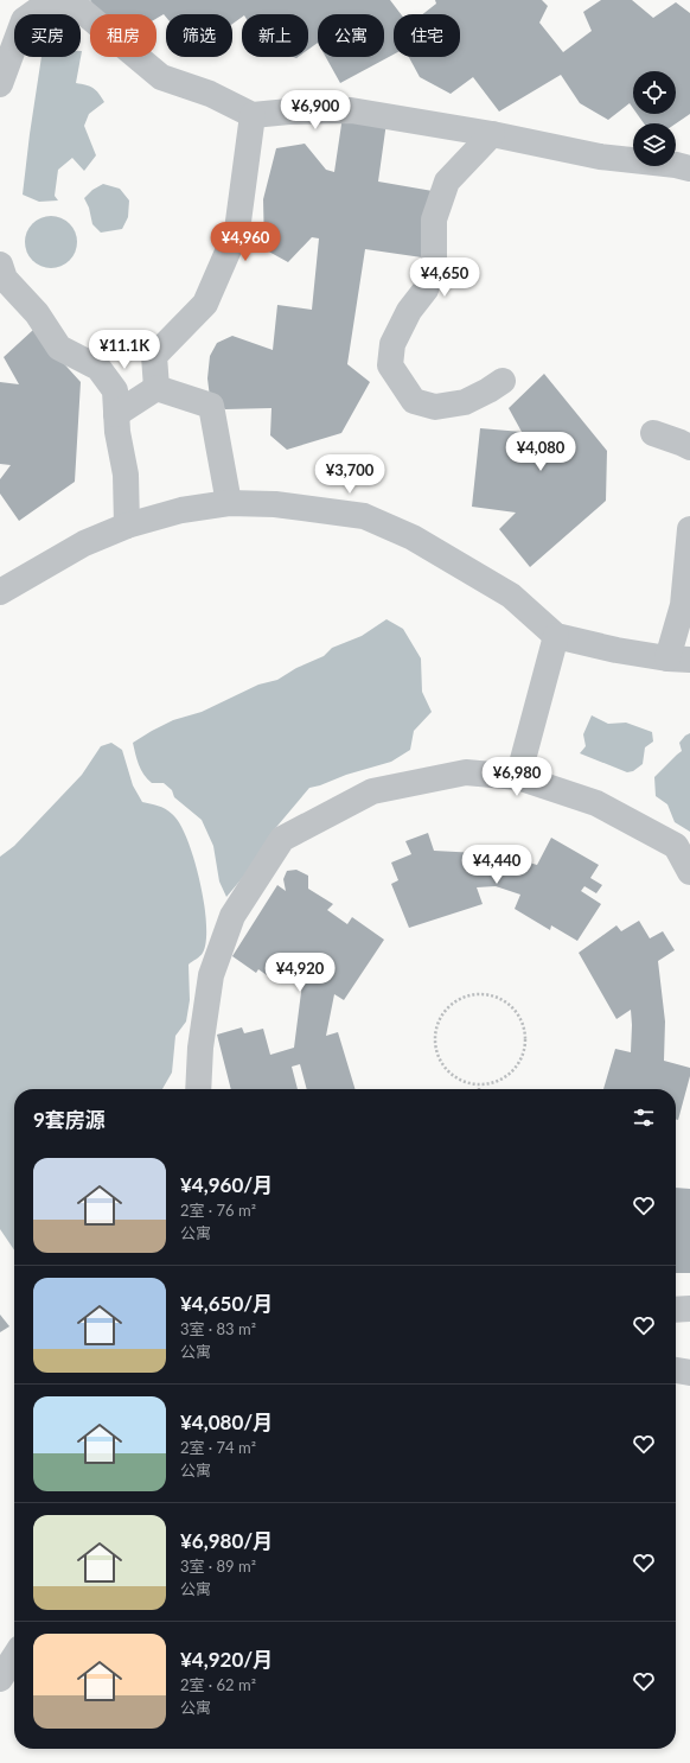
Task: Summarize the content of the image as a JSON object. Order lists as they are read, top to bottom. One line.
{"page":{"chip":["买房","租房","筛选","新上","公寓","住宅"],"price":["¥6,900","¥4,960","¥4,650","¥11.1K","¥4,080","¥3,700","¥6,980","¥4,440","¥4,920"],"heading":"9套房源","list":[{"name":"¥4,960/月","note":"2室 · 76 m² · 公寓"},{"name":"¥4,650/月","note":"3室 · 83 m² · 公寓"},{"name":"¥4,080/月","note":"2室 · 74 m² · 公寓"},{"name":"¥6,980/月","note":"3室 · 89 m² · 公寓"},{"name":"¥4,920/月","note":"2室 · 62 m² · 公寓"}]}}
